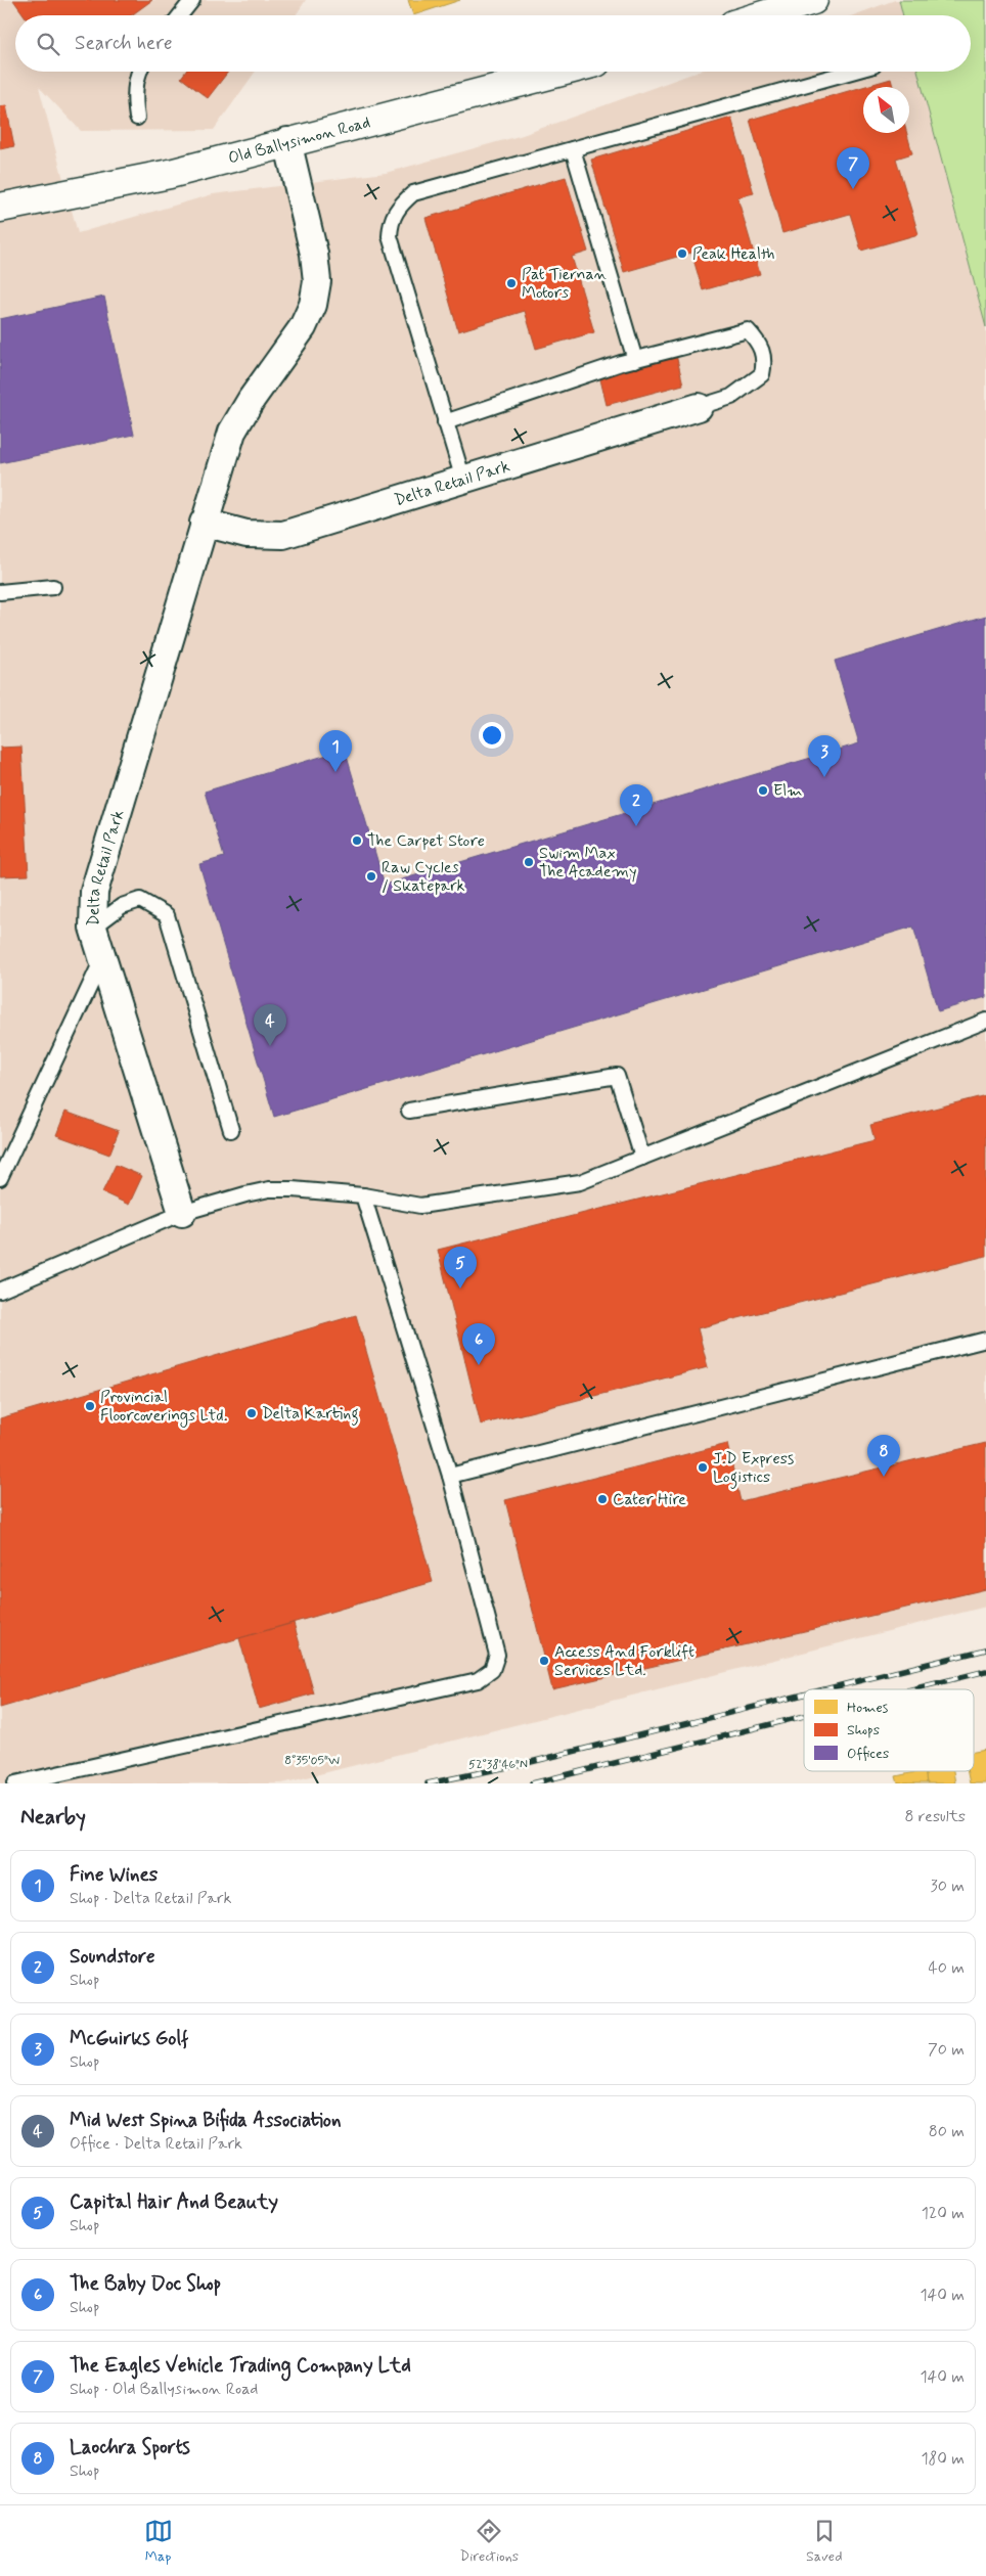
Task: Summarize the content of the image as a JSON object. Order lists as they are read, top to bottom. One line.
{"streets":{"street":["Old Ballysimon Road","Delta Retail Park"]},"crossings":[["Old Ballysimon Road","Delta Retail Park"]],"places":["Peak Health","Pat Tiernan Motors","Elm","The Carpet Store","Swim Max The Academy","Raw Cycles / Skatepark","Provincial Floorcoverings Ltd.","Delta Karting","J.D Express Logistics","Cater Hire","Access And Forklift Services Ltd."],"legend":["Homes","Shops","Offices"],"north":"top left","page":{"search":"Search here","pins":["7","1","3","2","4","5","6","8"],"heading":["Nearby","8 results"],"list":[{"mark":"1","name":"Fine Wines","note":"Shop · Delta Retail Park","value":"30 m"},{"mark":"2","name":"Soundstore","note":"Shop","value":"40 m"},{"mark":"3","name":"McGuirks Golf","note":"Shop","value":"70 m"},{"mark":"4","name":"Mid West Spina Bifida Association","note":"Office · Delta Retail Park","value":"80 m"},{"mark":"5","name":"Capital Hair And Beauty","note":"Shop","value":"120 m"},{"mark":"6","name":"The Baby Doc Shop","note":"Shop","value":"140 m"},{"mark":"7","name":"The Eagles Vehicle Trading Company Ltd","note":"Shop · Old Ballysimon Road","value":"140 m"},{"mark":"8","name":"Laochra Sports","note":"Shop","value":"180 m"}],"nav":["Map","Directions","Saved"]},"coordinates":["8°35'05\"W","52°38'46\"N"]}
